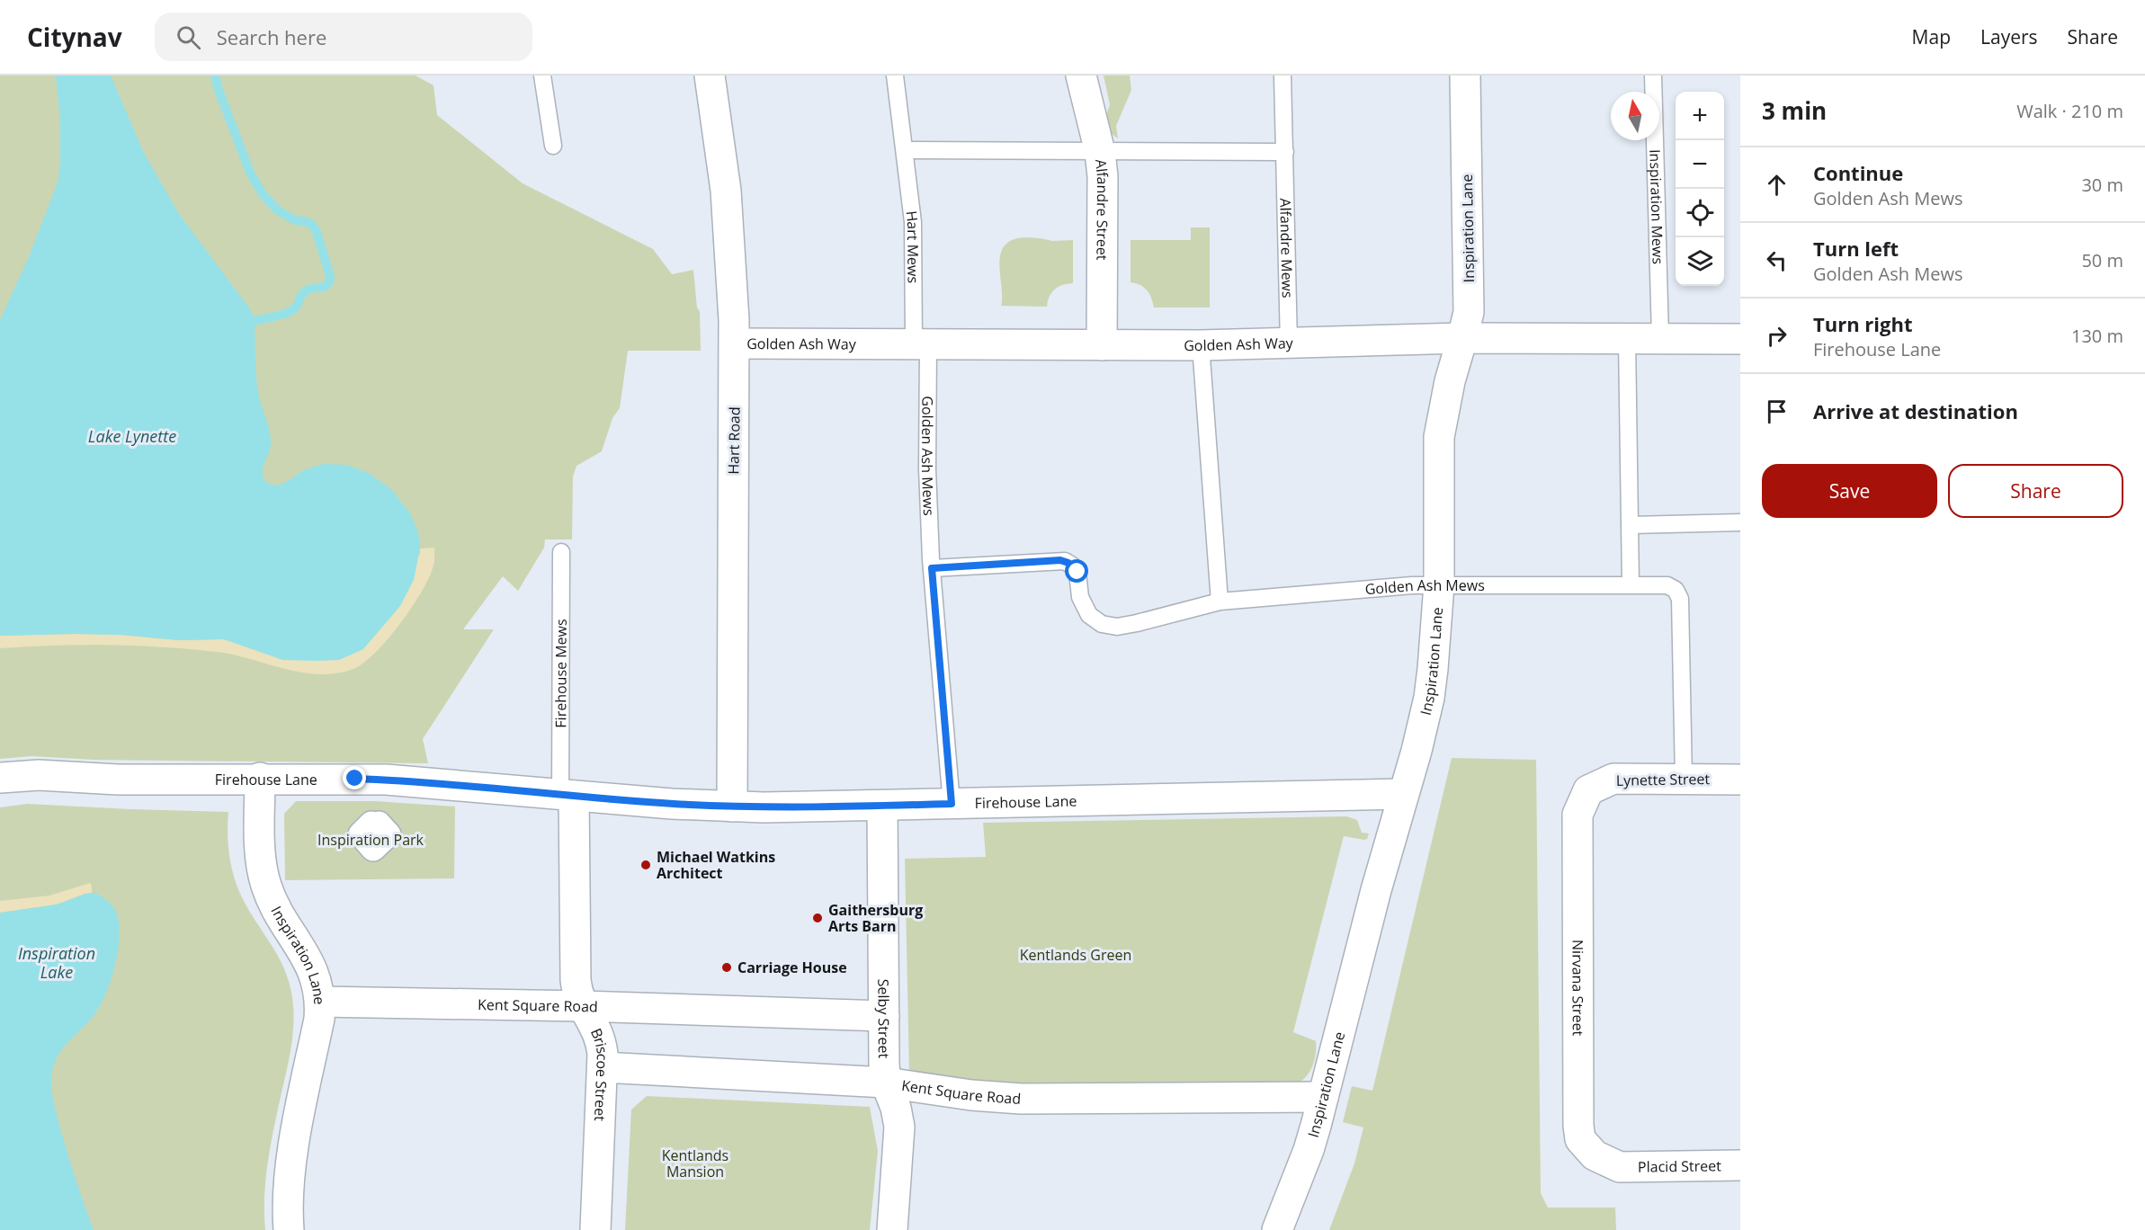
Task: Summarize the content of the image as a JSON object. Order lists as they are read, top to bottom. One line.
{"streets":{"street":["Alfandre Street","Inspiration Lane","Golden Ash Way","Hart Road","Firehouse Lane","Lynette Street","Nirvana Street","Kent Square Road","Selby Street","Briscoe Street","Placid Street"],"lane":["Inspiration Mews","Hart Mews","Alfandre Mews","Golden Ash Mews","Firehouse Mews"]},"crossings":[["Inspiration Mews","Golden Ash Way"],["Alfandre Street","Golden Ash Way"],["Inspiration Lane","Golden Ash Way"],["Inspiration Lane","Golden Ash Mews"],["Inspiration Lane","Firehouse Lane"],["Inspiration Lane","Kent Square Road"],["Hart Mews","Golden Ash Way"],["Hart Mews","Golden Ash Mews"],["Alfandre Mews","Golden Ash Way"],["Golden Ash Way","Hart Road"],["Golden Ash Way","Golden Ash Mews"],["Hart Road","Firehouse Lane"],["Golden Ash Mews","Firehouse Lane"],["Golden Ash Mews","Lynette Street"],["Firehouse Mews","Firehouse Lane"],["Firehouse Mews","Briscoe Street"],["Firehouse Lane","Selby Street"],["Firehouse Lane","Briscoe Street"],["Lynette Street","Nirvana Street"],["Nirvana Street","Placid Street"],["Kent Square Road","Selby Street"],["Kent Square Road","Briscoe Street"]],"water":["Lake Lynette","Inspiration Lake"],"parks":["Inspiration Park","Kentlands Green","Kentlands Mansion"],"places":["Michael Watkins Architect","Gaithersburg Arts Barn","Carriage House"],"north":"top","page":{"header":"Citynav","search":"Search here","nav":["Map","Layers","Share"],"heading":["3 min","Walk · 210 m"],"map_buttons":["+","−"],"list":[["Continue","Golden Ash Mews","30 m"],["Turn left","Golden Ash Mews","50 m"],["Turn right","Firehouse Lane","130 m"],"Arrive at destination"],"buttons":["Save","Share"]}}
